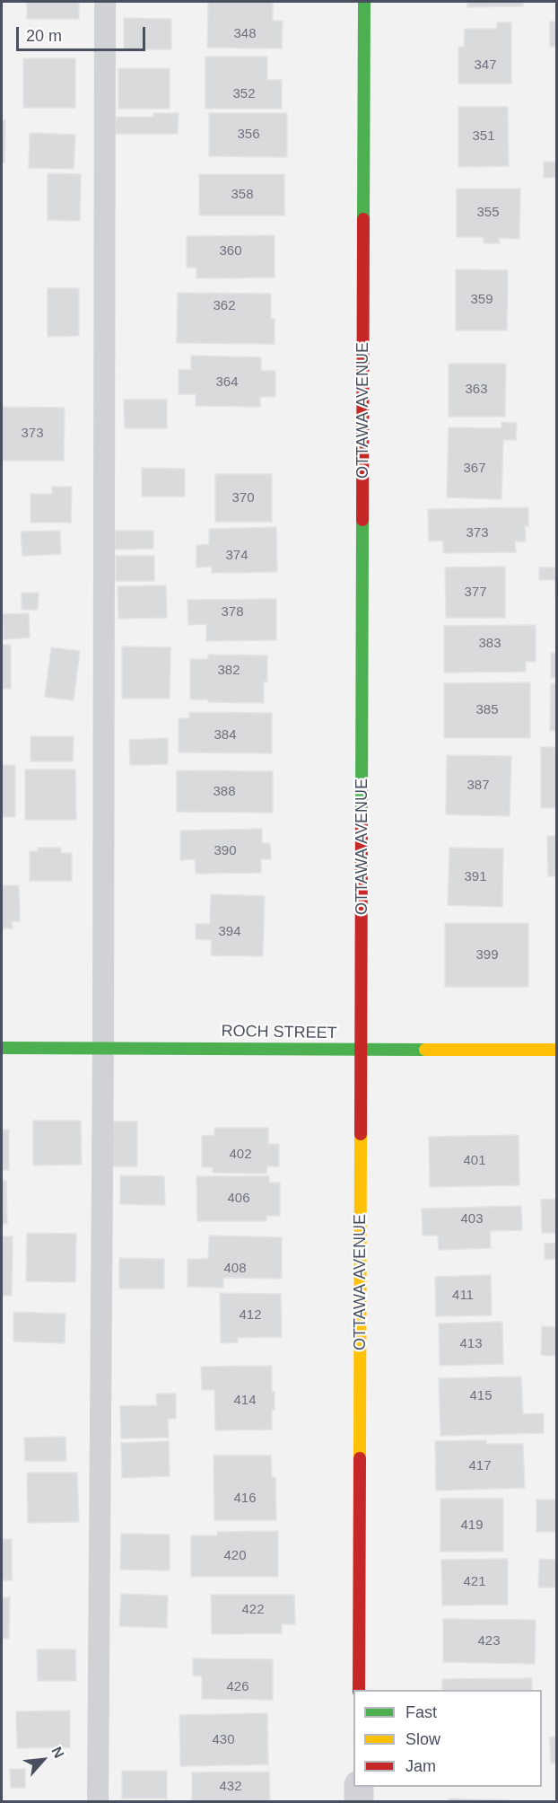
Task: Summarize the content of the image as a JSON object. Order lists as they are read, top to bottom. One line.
{"streets":{"street":["OTTAWA AVENUE","ROCH STREET"]},"crossings":[["OTTAWA AVENUE","ROCH STREET"]],"house_numbers":["348","347","352","356","351","358","355","360","359","362","364","363","373","367","370","373","374","377","378","383","382","385","384","387","388","390","391","394","399","402","401","406","403","408","411","412","413","415","414","417","416","419","420","421","422","423","426","430","432"],"legend":["Fast","Slow","Jam"],"scale_bar":"20 m","north":"top right"}
